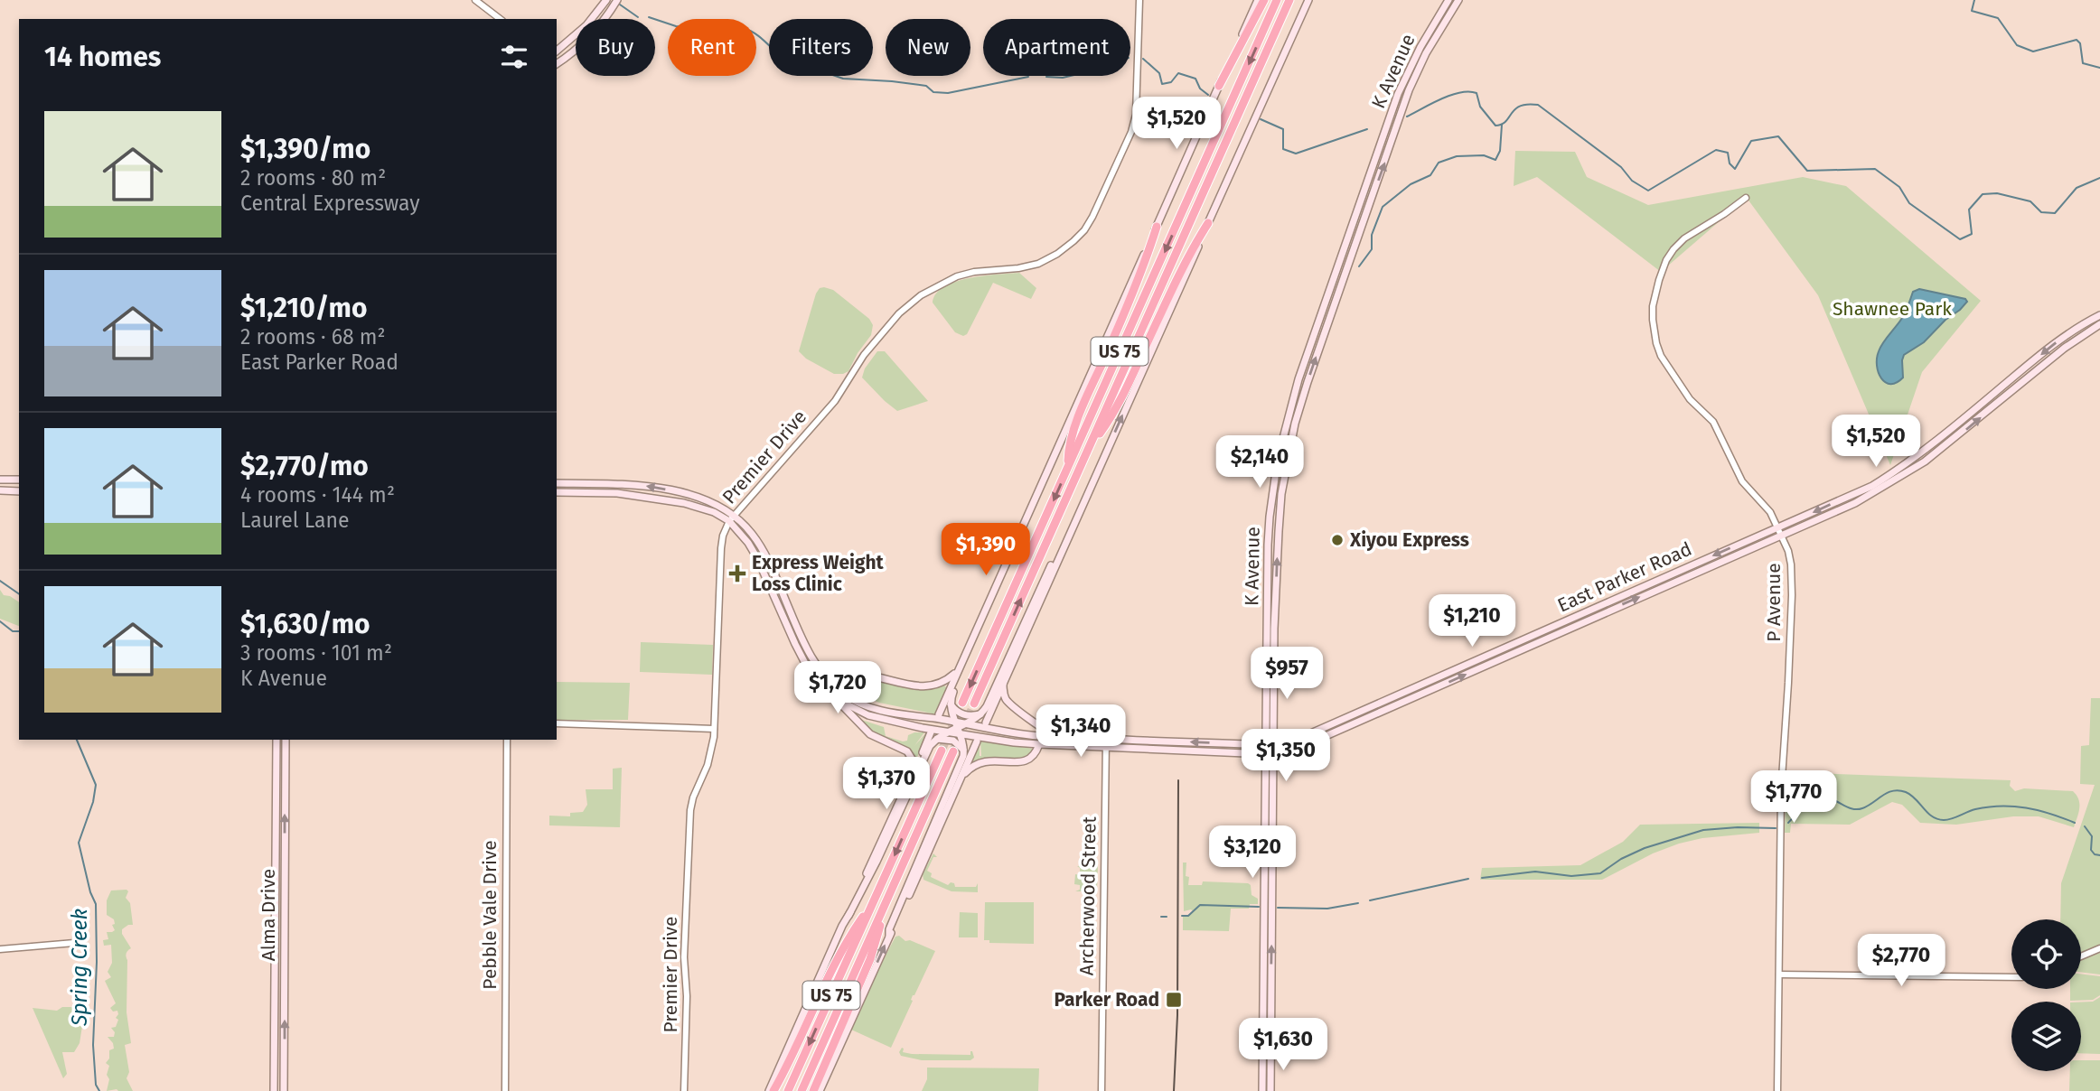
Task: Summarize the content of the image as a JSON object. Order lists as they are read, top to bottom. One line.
{"streets":{"highway":["US 75"],"main road":["K Avenue","East Parker Road","Alma Drive"],"street":["Premier Drive","P Avenue","Archerwood Street","Pebble Vale Drive"]},"crossings":[["K Avenue","East Parker Road"],["East Parker Road","P Avenue"],["East Parker Road","Archerwood Street"]],"water":["Spring Creek"],"parks":["Shawnee Park"],"places":{"other":["Xiyou Express"],"health":["Express Weight Loss Clinic"],"transit":["Parker Road"]},"page":{"chip":["Buy","Rent","Filters","New","Apartment"],"heading":"14 homes","list":[{"name":"$1,390/mo","note":"2 rooms · 80 m² · Central Expressway"},{"name":"$1,210/mo","note":"2 rooms · 68 m² · East Parker Road"},{"name":"$2,770/mo","note":"4 rooms · 144 m² · Laurel Lane"},{"name":"$1,630/mo","note":"3 rooms · 101 m² · K Avenue"}],"price":["$1,520","$1,520","$2,140","$1,390","$1,210","$957","$1,720","$1,340","$1,350","$1,370","$1,770","$3,120","$2,770","$1,630"]}}
